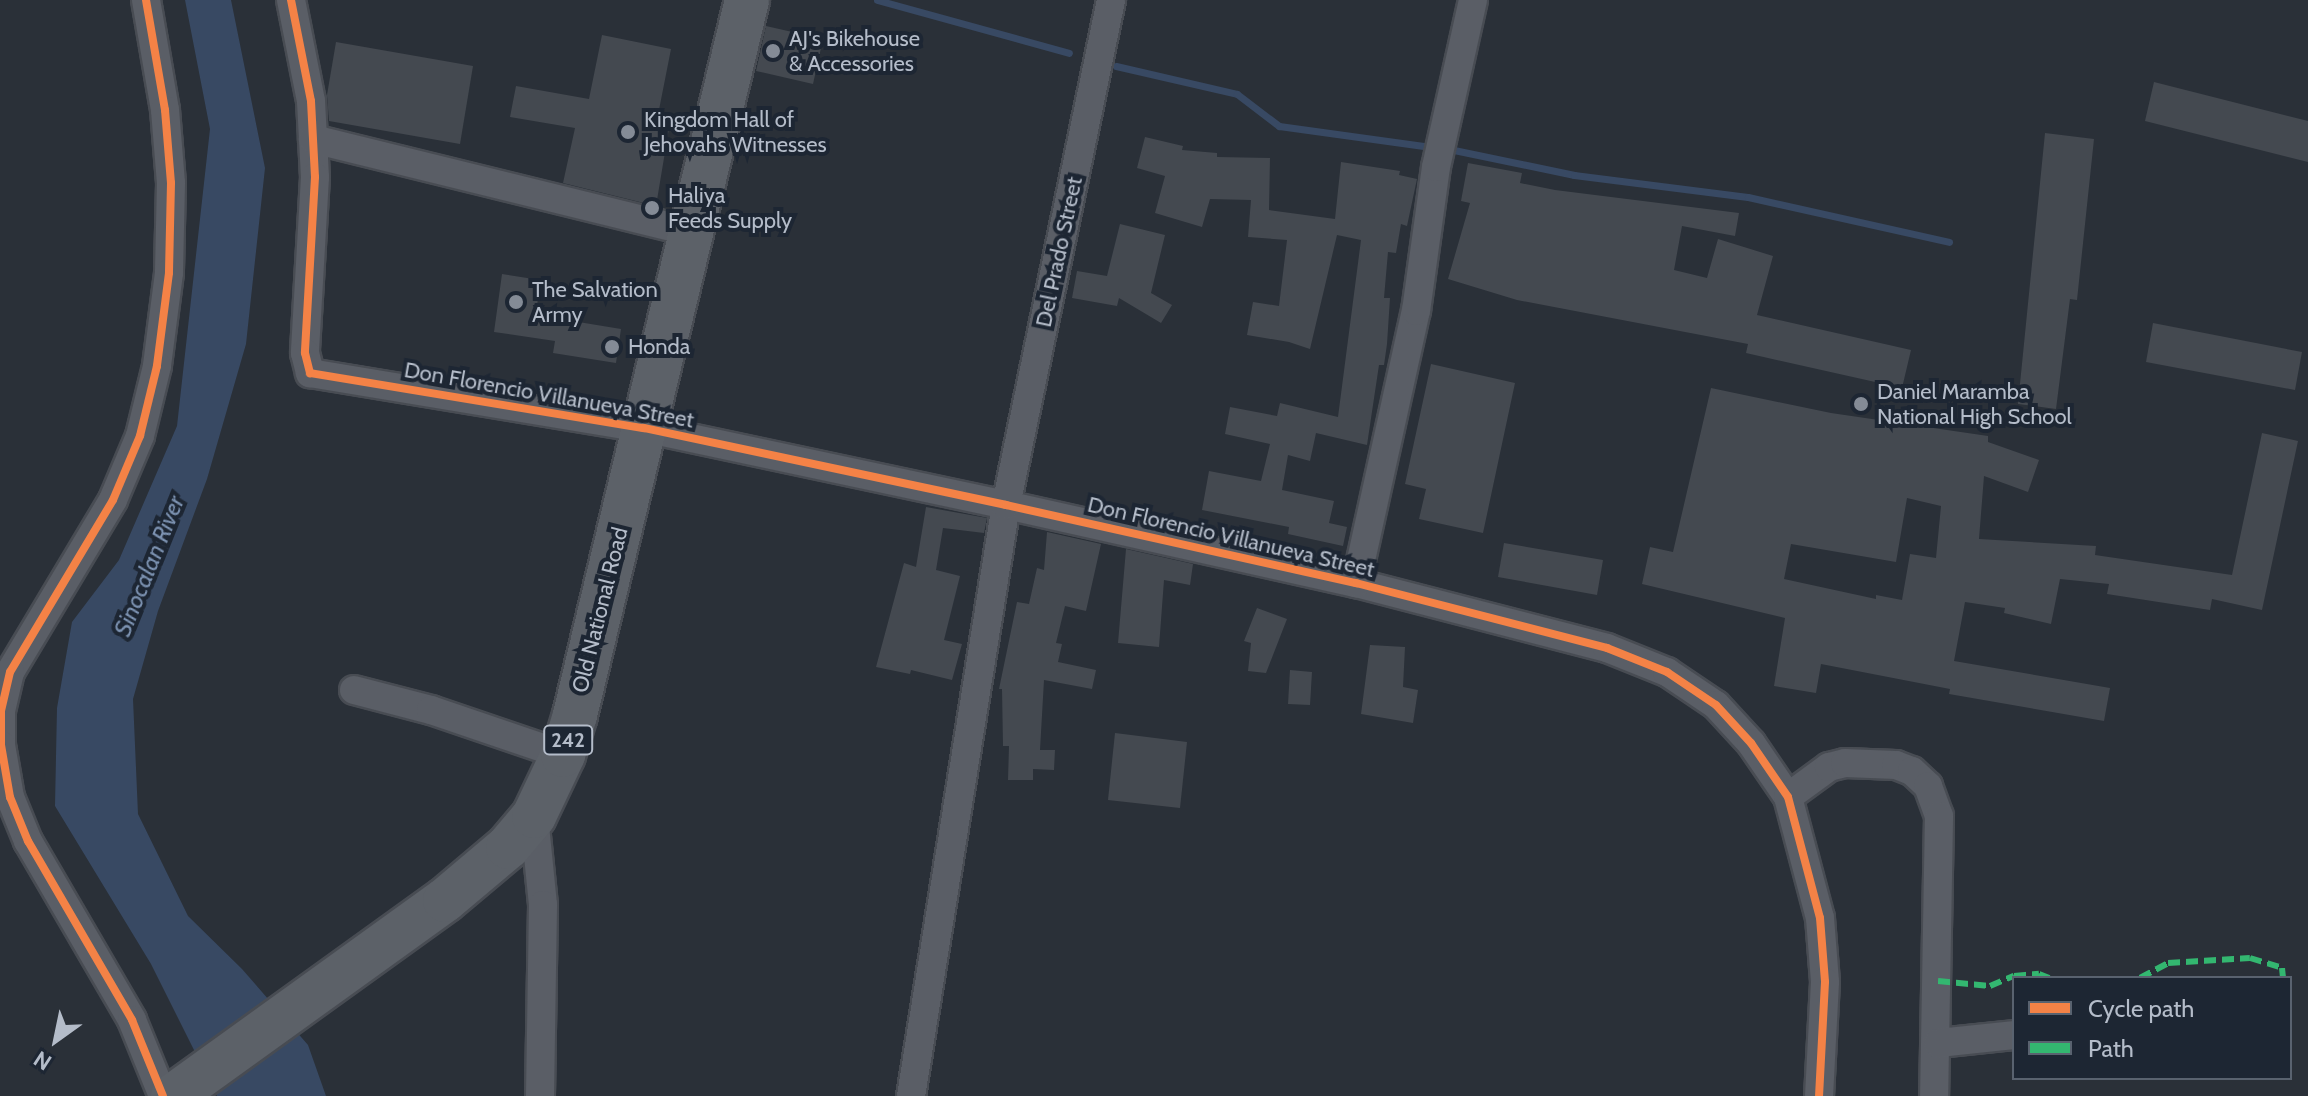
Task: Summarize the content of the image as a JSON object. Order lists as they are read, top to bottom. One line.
{"streets":{"main road":["Old National Road","242"],"street":["Del Prado Street","Don Florencio Villanueva Street"]},"crossings":[["Del Prado Street","Don Florencio Villanueva Street"],["Don Florencio Villanueva Street","Old National Road"]],"water":["Sinocalan River"],"places":["AJ's Bikehouse & Accessories","Kingdom Hall of Jehovahs Witnesses","Haliya Feeds Supply","The Salvation Army","Honda","Daniel Maramba National High School"],"legend":["Cycle path","Path"],"north":"bottom left"}
